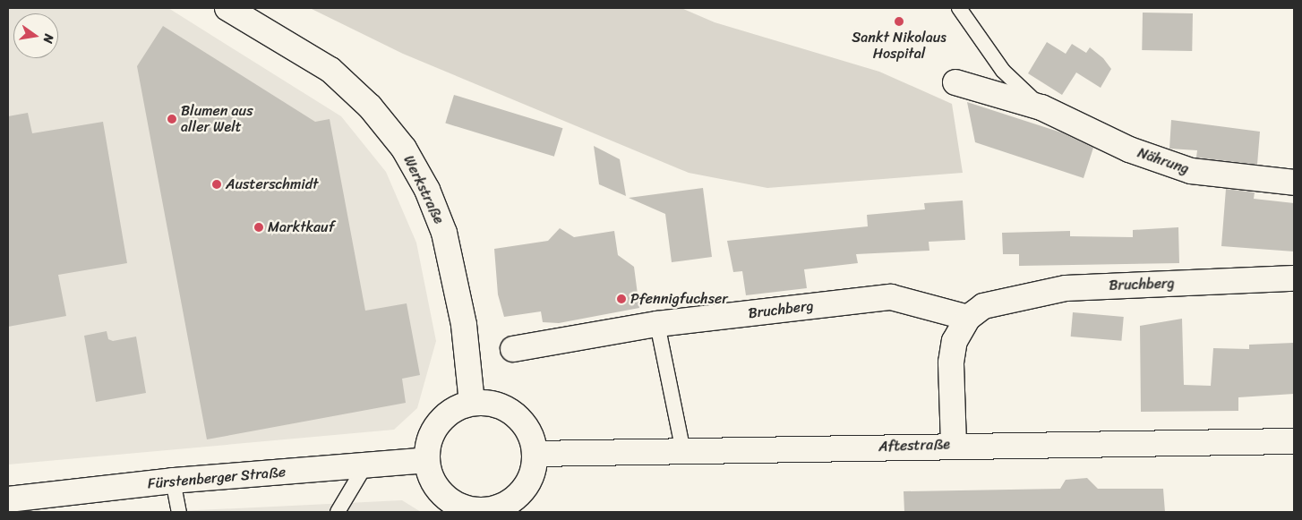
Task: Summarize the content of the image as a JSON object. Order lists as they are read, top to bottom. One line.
{"streets":{"street":["Nährung","Werkstraße","Bruchberg","Aftestraße","Fürstenberger Straße"]},"crossings":[["Werkstraße","Aftestraße"],["Werkstraße","Fürstenberger Straße"],["Bruchberg","Aftestraße"],["Aftestraße","Fürstenberger Straße"]],"places":["Sankt Nikolaus Hospital","Blumen aus aller Welt","Austerschmidt","Marktkauf","Pfennigfuchser"],"north":"right"}
